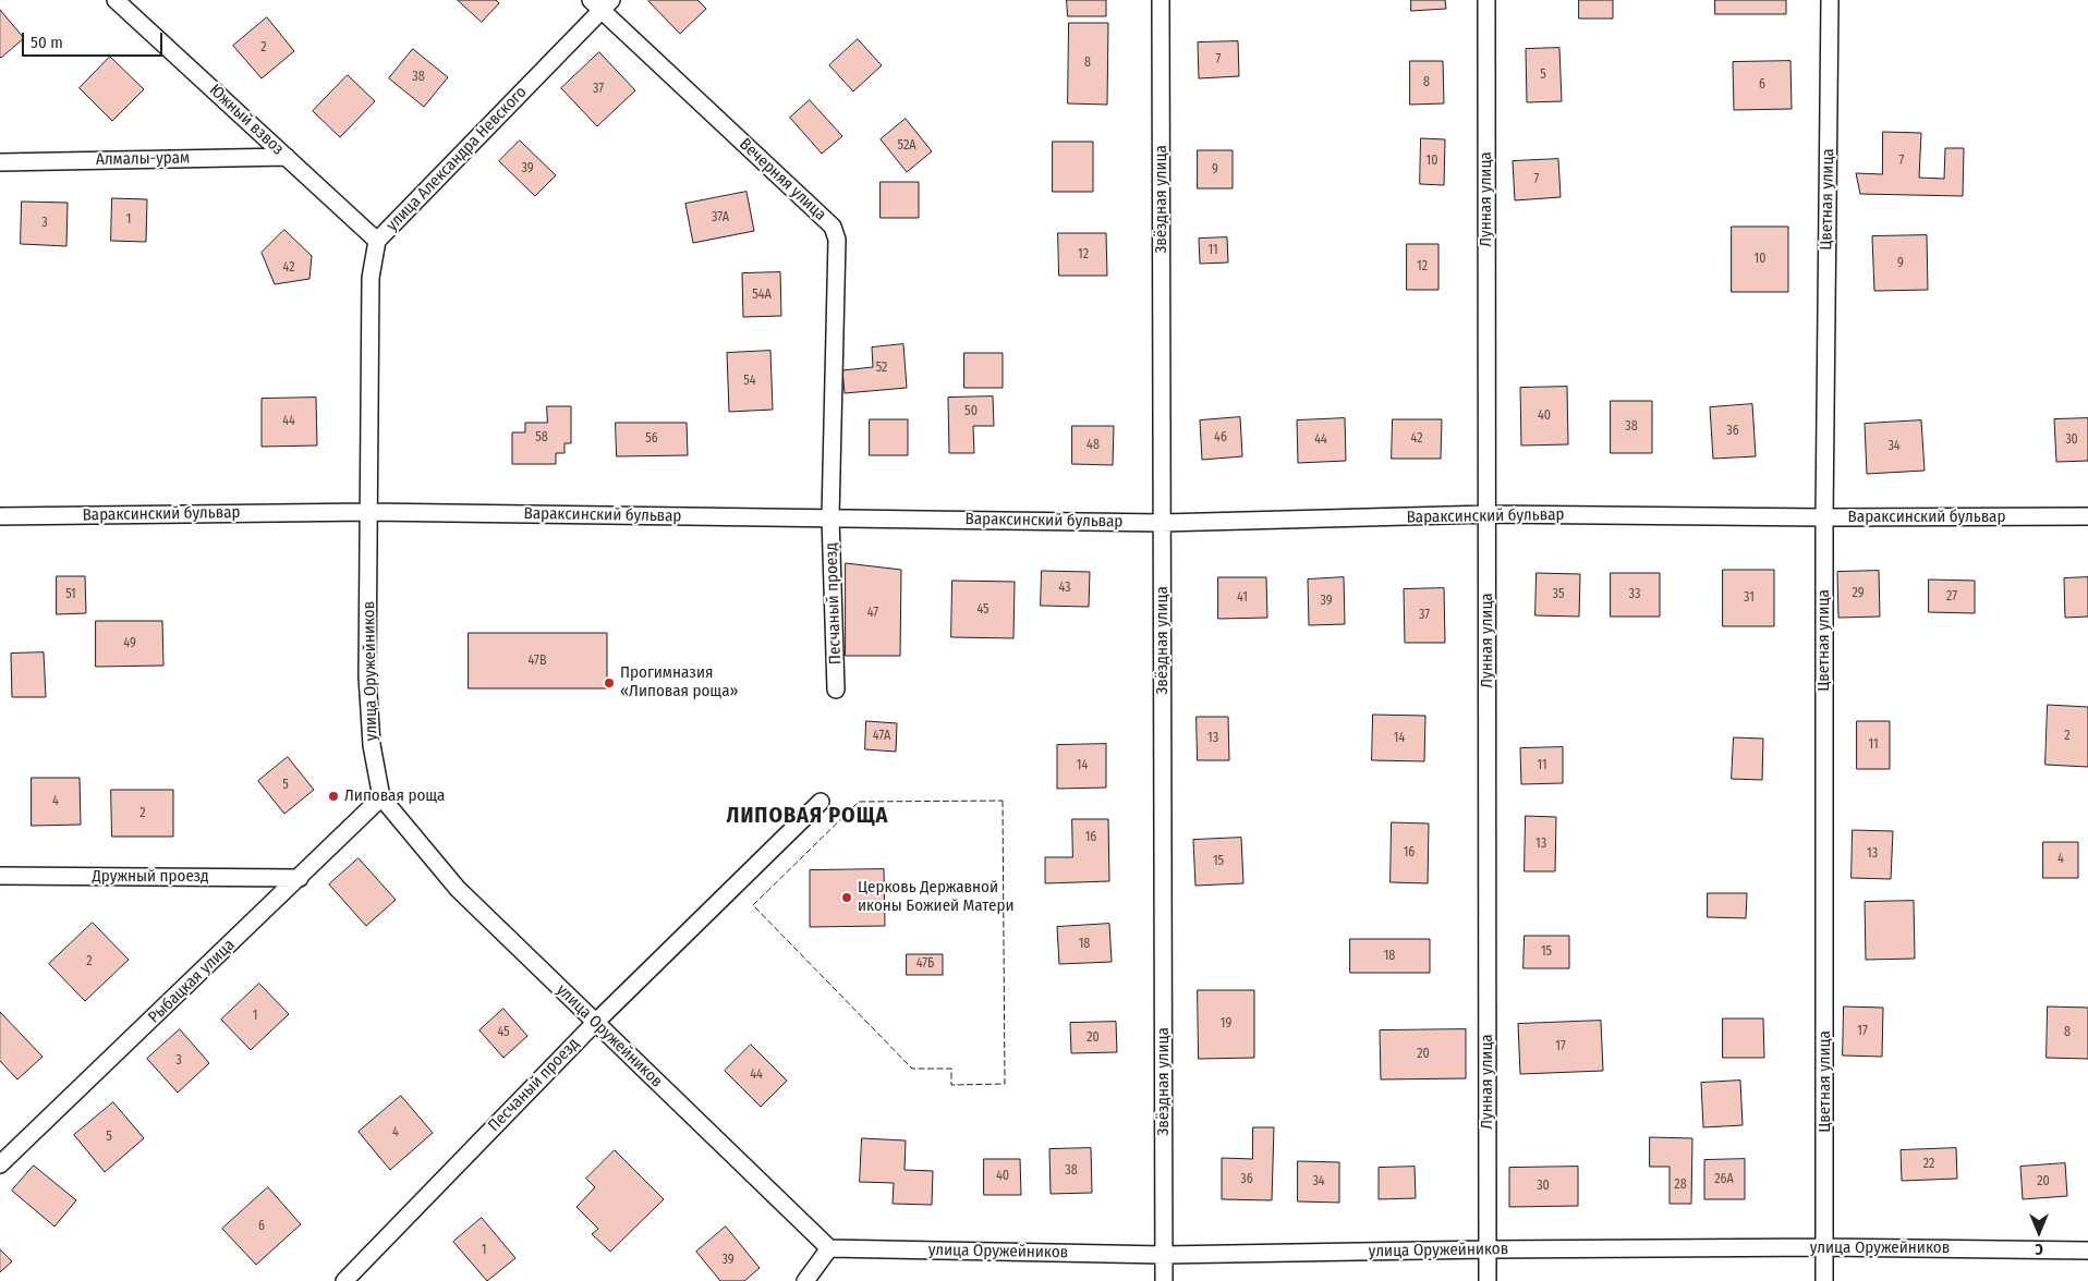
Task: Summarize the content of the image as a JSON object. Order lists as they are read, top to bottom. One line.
{"streets":{"street":["Южный взвоз","Алмалы-урам","улица Александра Невского","Вечерняя улица","Звёздная улица","Лунная улица","Цветная улица","Вараксинский бульвар","Песчаный проезд","улица Оружейников","Дружный проезд","Рыбацкая улица"]},"crossings":[["Южный взвоз","Алмалы-урам"],["Южный взвоз","улица Александра Невского"],["улица Александра Невского","Вечерняя улица"],["улица Александра Невского","Вараксинский бульвар"],["улица Александра Невского","улица Оружейников"],["Вечерняя улица","Вараксинский бульвар"],["Вечерняя улица","Песчаный проезд"],["Звёздная улица","Вараксинский бульвар"],["Звёздная улица","улица Оружейников"],["Лунная улица","Вараксинский бульвар"],["Лунная улица","улица Оружейников"],["Цветная улица","Вараксинский бульвар"],["Цветная улица","улица Оружейников"],["Вараксинский бульвар","Песчаный проезд"],["Вараксинский бульвар","улица Оружейников"],["Песчаный проезд","улица Оружейников"],["улица Оружейников","Рыбацкая улица"],["Дружный проезд","Рыбацкая улица"]],"districts":["ЛИПОВАЯ РОЩА"],"places":["Прогимназия «Липовая роща»","Липовая роща","Церковь Державной иконы Божией Матери"],"house_numbers":["2","7","8","5","38","8","6","37","52А","10","7","39","9","7","37А","1","3","11","12","10","9","12","42","54А","52","54","50","40","44","38","36","58","46","56","42","44","30","48","34","43","29","51","35","33","27","41","31","39","45","47","37","49","47В","47А","2","13","14","11","14","11","5","4","2","16","13","16","13","4","15","18","15","18","2","47Б","1","19","17","45","8","20","17","20","3","44","4","5","22","38","40","36","26А","34","20","28","30","6","1","39"],"scale_bar":"50 m","north":"bottom"}
